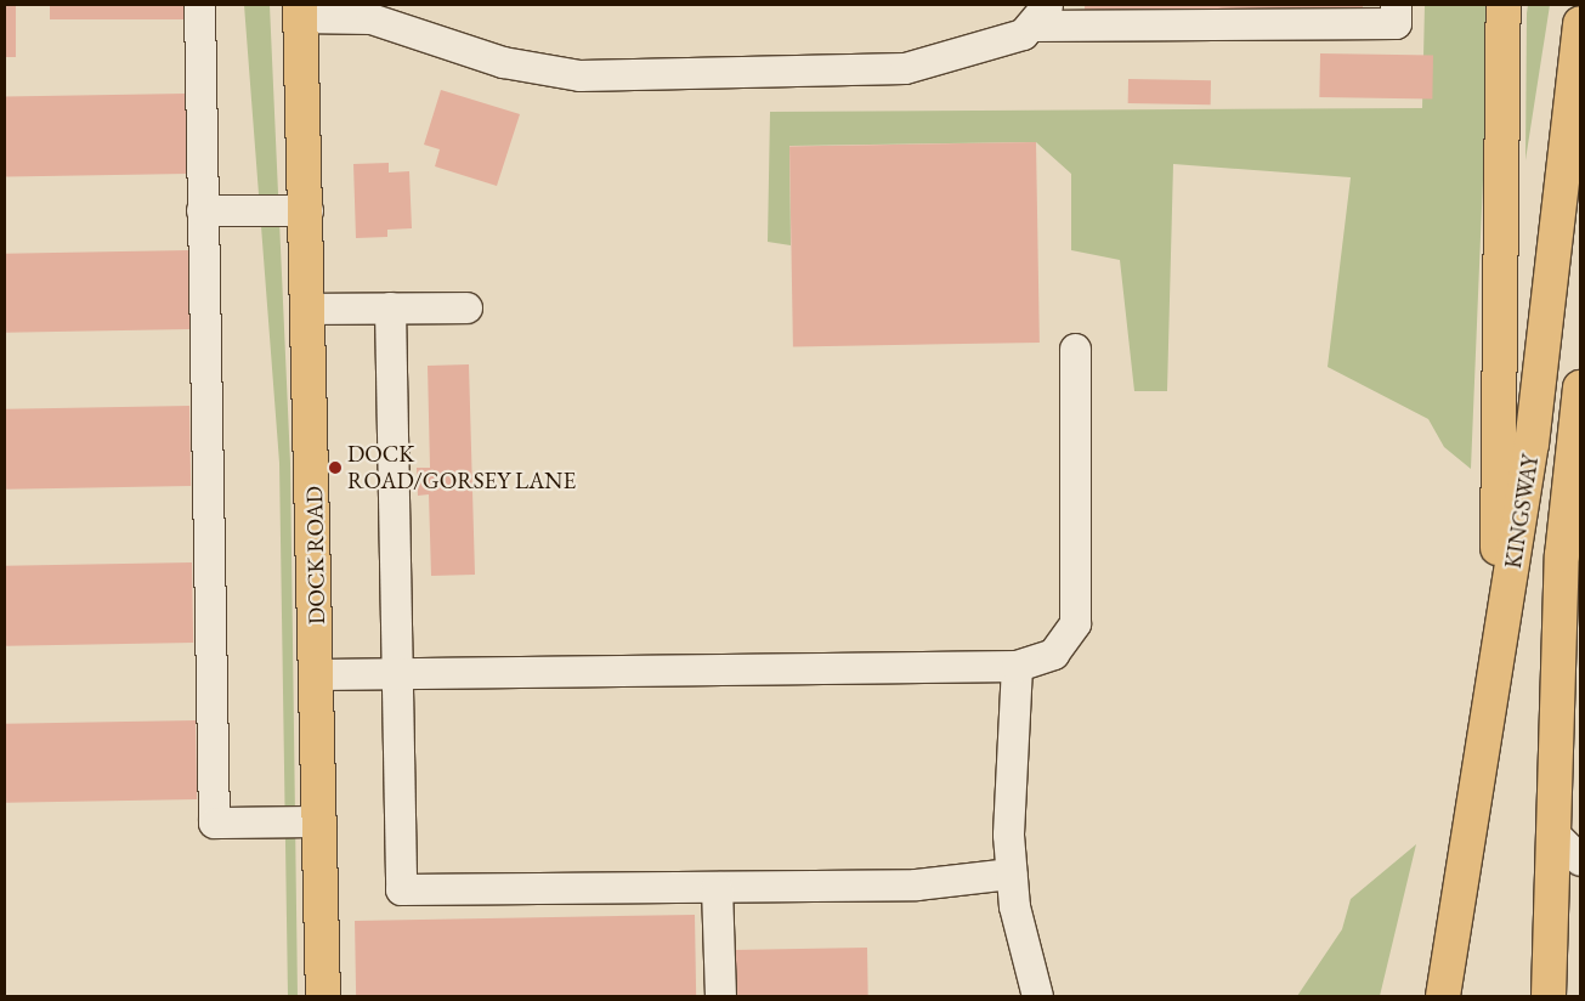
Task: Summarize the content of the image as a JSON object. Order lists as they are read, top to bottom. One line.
{"streets":{"highway":["KINGSWAY","DOCK ROAD"]},"places":["DOCK ROAD/GORSEY LANE"]}
